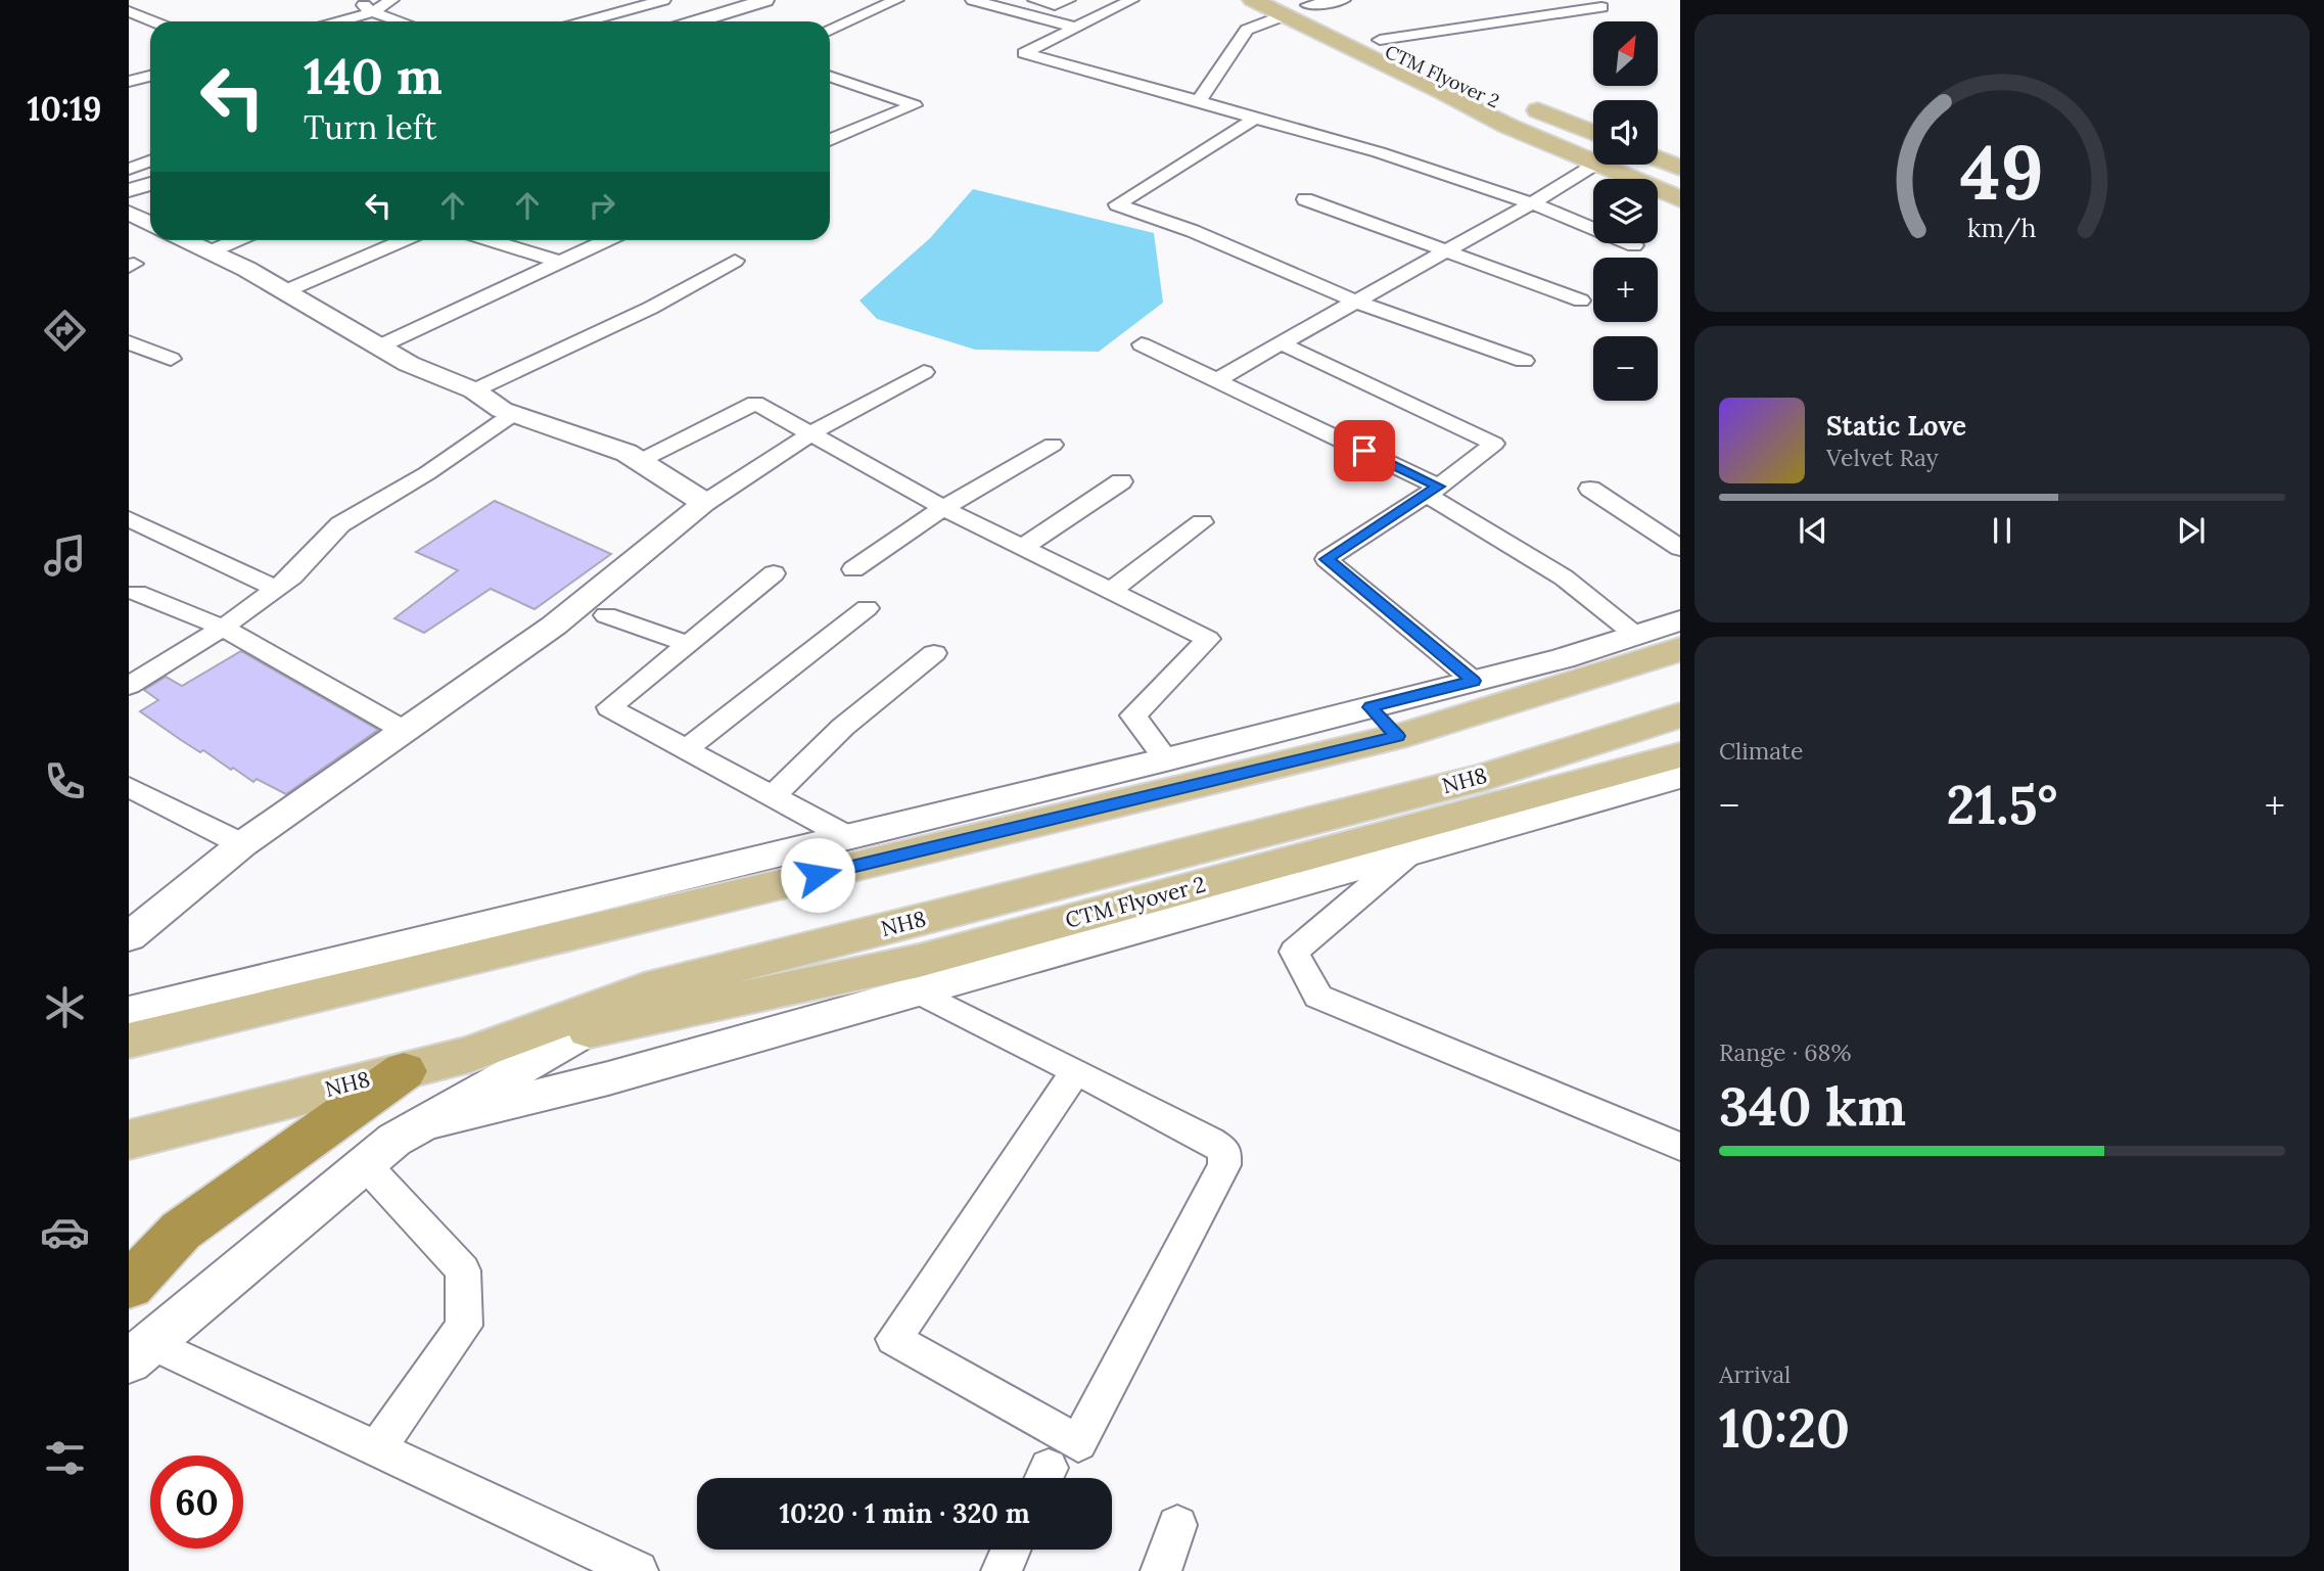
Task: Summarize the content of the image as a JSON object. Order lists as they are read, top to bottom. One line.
{"streets":{"main road":["CTM Flyover 2","NH8"]},"crossings":[["CTM Flyover 2","NH8"]],"north":"top right","page":{"tabs":"10:19","map_buttons":["+","−"],"turn":["140 m","Turn left"],"song":["Static Love","Velvet Ray"],"tile":["Climate",["Range · 68%","340 km"],["Arrival","10:20"]],"heat":["−","21.5°","+"],"limit":"60","trip":"10:20 · 1 min · 320 m","gauge":["49","km/h"]}}
